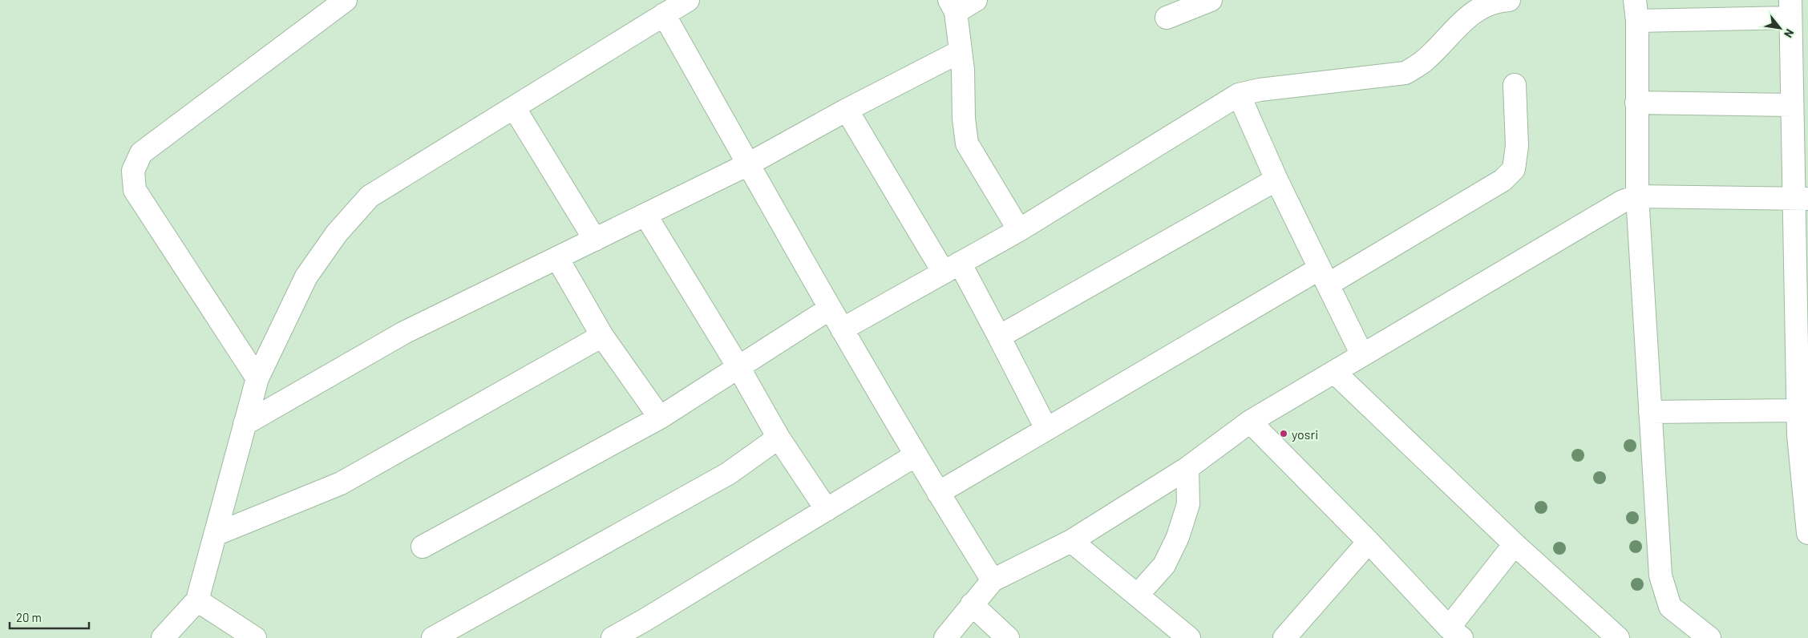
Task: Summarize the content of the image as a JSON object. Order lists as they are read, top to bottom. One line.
{"places":["yosri"],"scale_bar":"20 m","north":"bottom right"}
